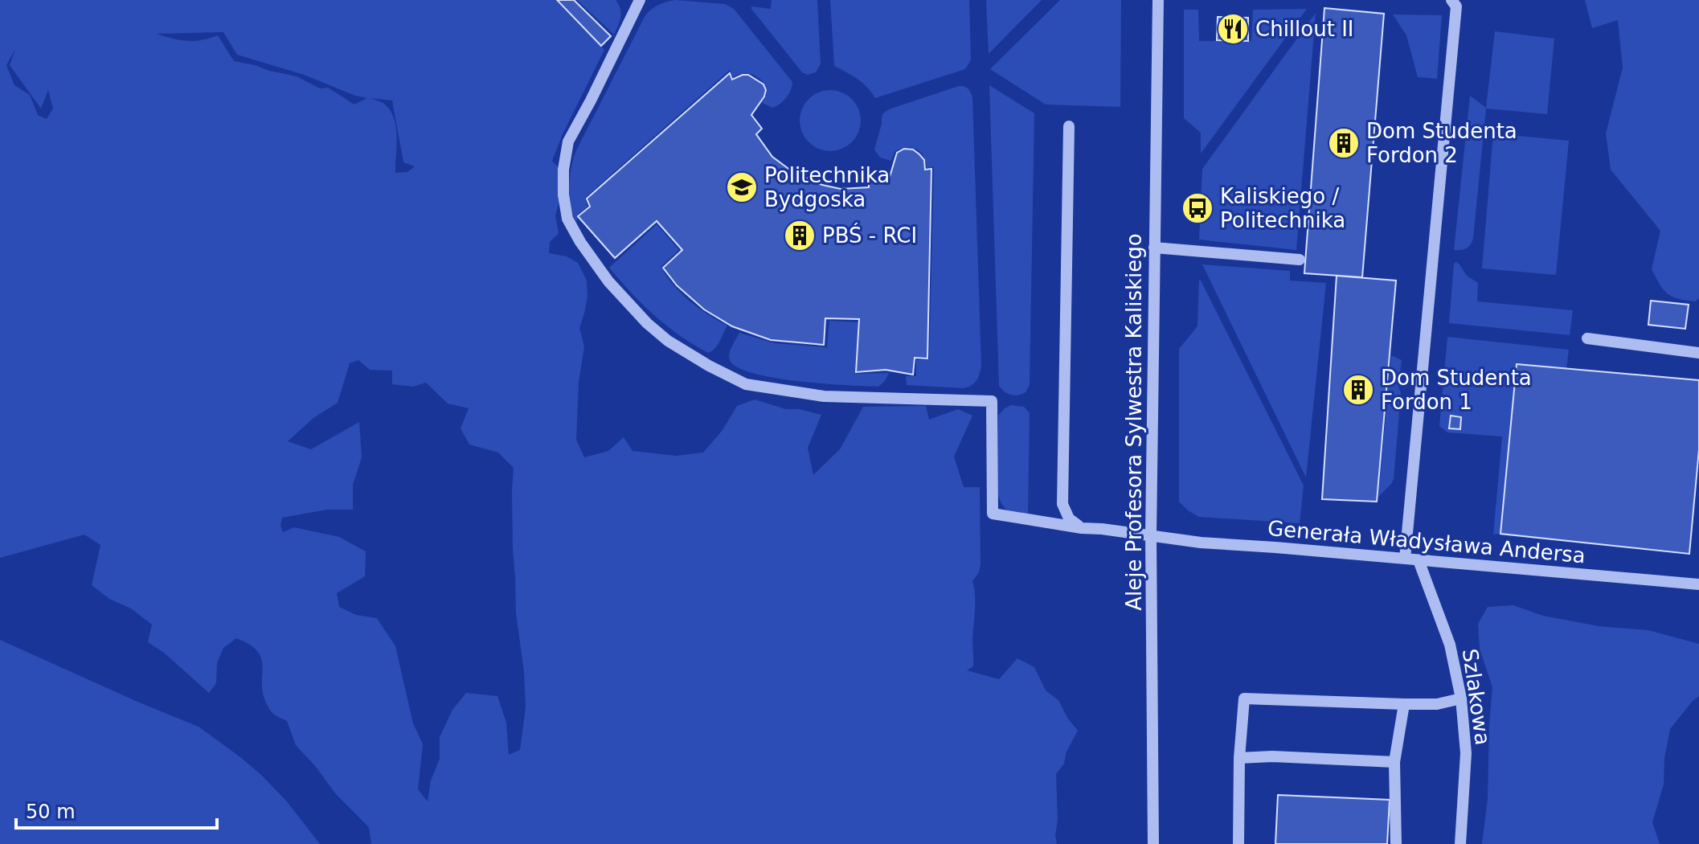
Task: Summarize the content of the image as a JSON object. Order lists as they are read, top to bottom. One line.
{"streets":{"street":["Aleje Profesora Sylwestra Kaliskiego","Generała Władysława Andersa","Szlakowa"]},"crossings":[["Aleje Profesora Sylwestra Kaliskiego","Generała Władysława Andersa"],["Generała Władysława Andersa","Szlakowa"]],"places":{"restaurant":["Chillout II"],"building":["Dom Studenta Fordon 2","PBŚ - RCI","Dom Studenta Fordon 1"],"school or university":["Politechnika Bydgoska"],"bus stop":["Kaliskiego / Politechnika"]},"scale_bar":"50 m"}
